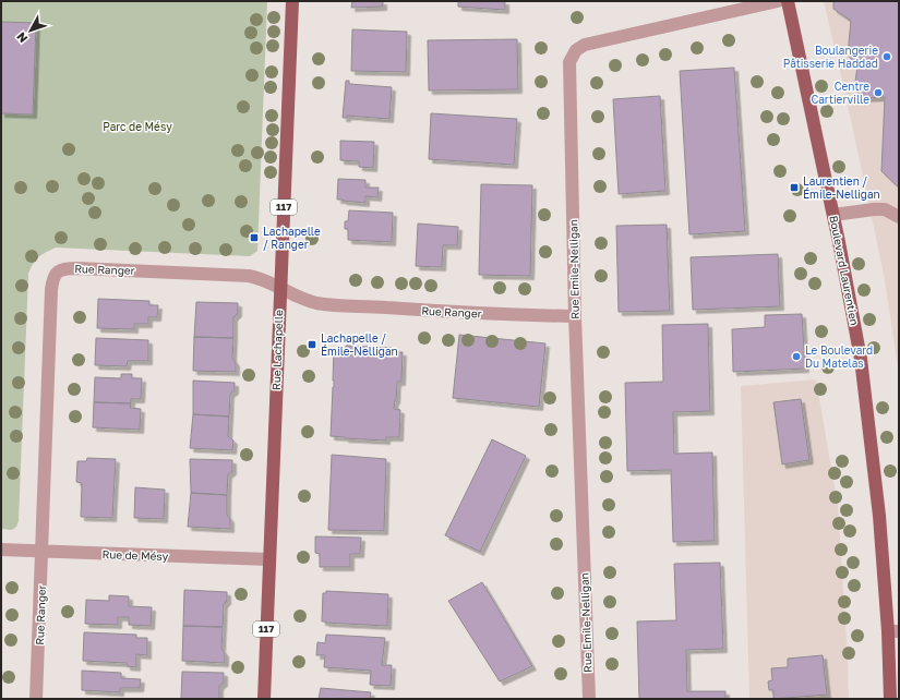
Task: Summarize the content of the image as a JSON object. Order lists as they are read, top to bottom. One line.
{"streets":{"main road":["117","Boulevard Laurentien","Rue Lachapelle"],"street":["Rue Ranger","Rue Emile-Nelligan","Rue de Mésy"]},"crossings":[["Rue Ranger","Rue Emile-Nelligan"],["Rue Ranger","Rue Lachapelle"],["Rue Ranger","Rue de Mésy"],["Rue Lachapelle","Rue de Mésy"]],"parks":["Parc de Mésy"],"places":{"other":["Boulangerie Pâtisserie Haddad","Centre Cartierville","Le Boulevard Du Matelas"],"transit":["Laurentien / Émile-Nelligan","Lachapelle / Ranger","Lachapelle / Émile-Nelligan"]},"north":"bottom left"}
